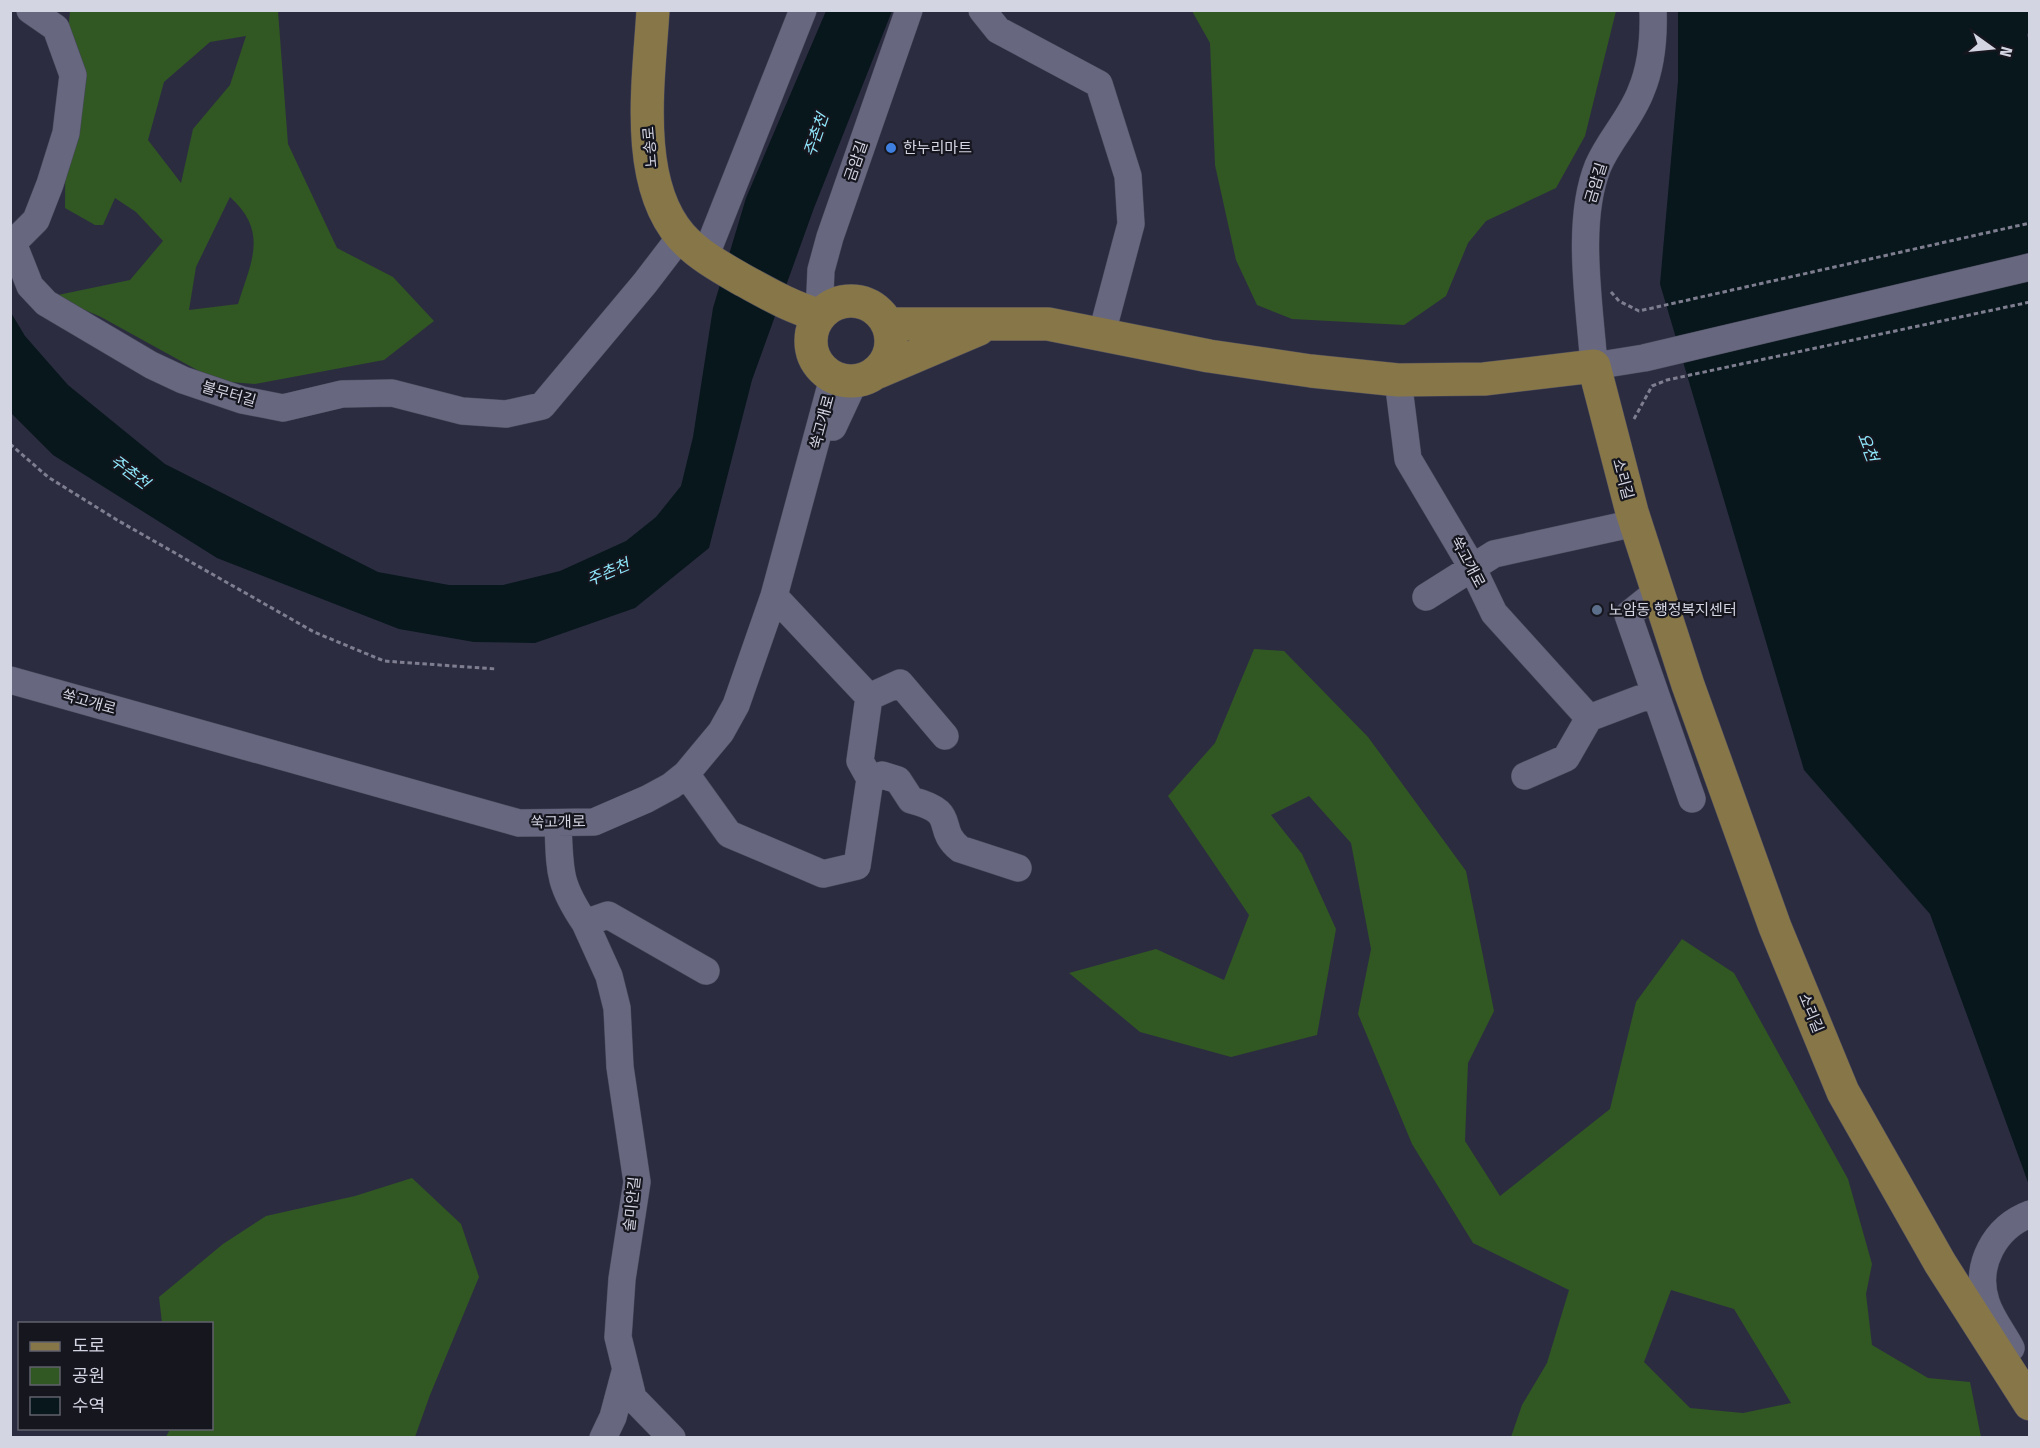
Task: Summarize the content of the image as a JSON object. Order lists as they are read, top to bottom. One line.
{"streets":{"main road":["노송로","소리길"],"street":["금암길","불무터길","쑥고개로","술미안길"]},"crossings":[["노송로","불무터길"],["금암길","쑥고개로"],["금암길","소리길"],["쑥고개로","술미안길"]],"water":["주촌천","요천"],"places":["한누리마트","노암동 행정복지센터"],"legend":["도로","공원","수역"],"north":"right"}
